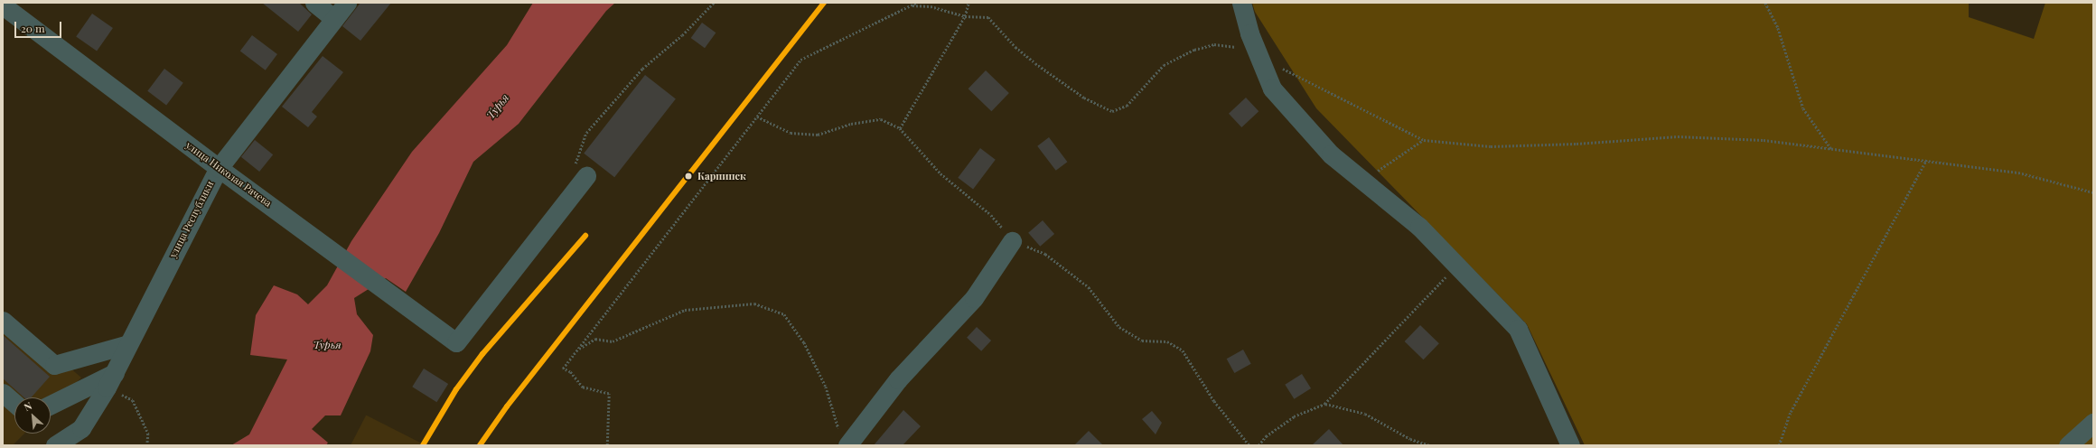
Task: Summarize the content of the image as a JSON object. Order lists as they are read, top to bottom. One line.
{"streets":{"street":["улица Николая Рачева","улица Республики"]},"crossings":[["улица Николая Рачева","улица Республики"]],"water":["Турья"],"places":["Карпинск"],"scale_bar":"20 m","north":"top left"}
